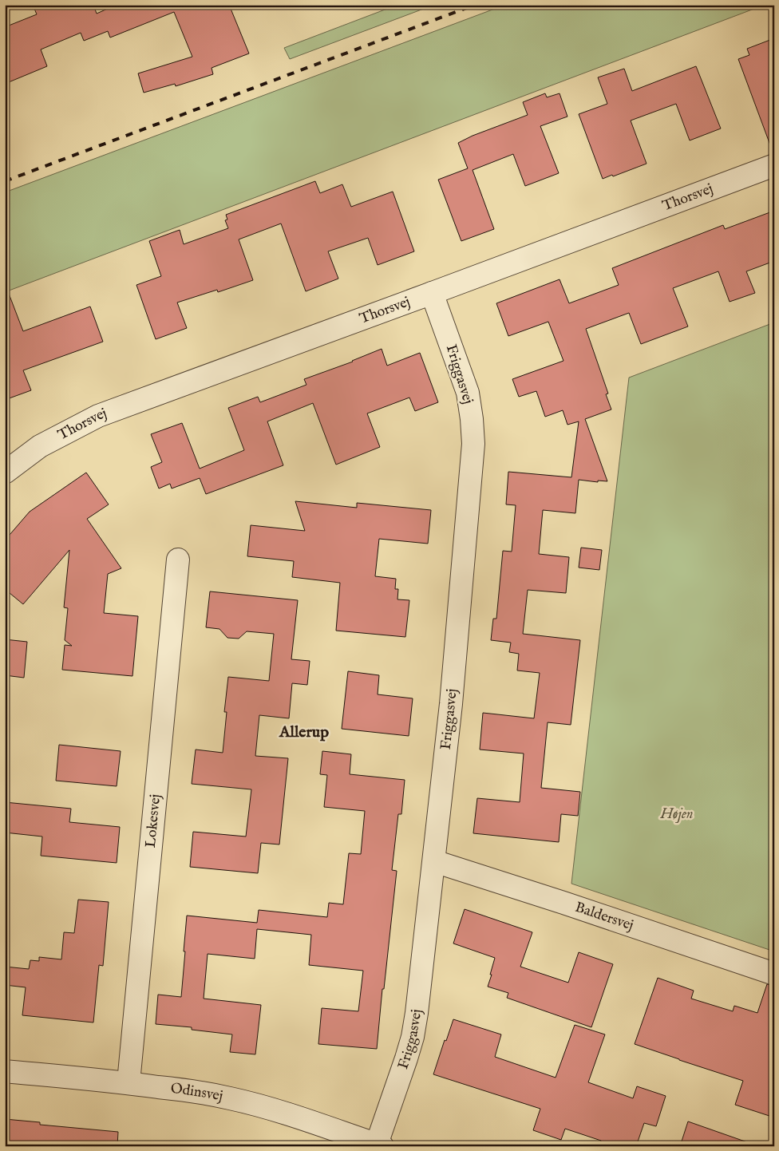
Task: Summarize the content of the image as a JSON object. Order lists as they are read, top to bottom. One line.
{"streets":{"street":["Thorsvej","Friggasvej","Lokesvej","Baldersvej","Odinsvej"]},"crossings":[["Thorsvej","Friggasvej"],["Friggasvej","Baldersvej"],["Friggasvej","Odinsvej"],["Lokesvej","Odinsvej"]],"districts":["Allerup"],"parks":["Højen"]}
